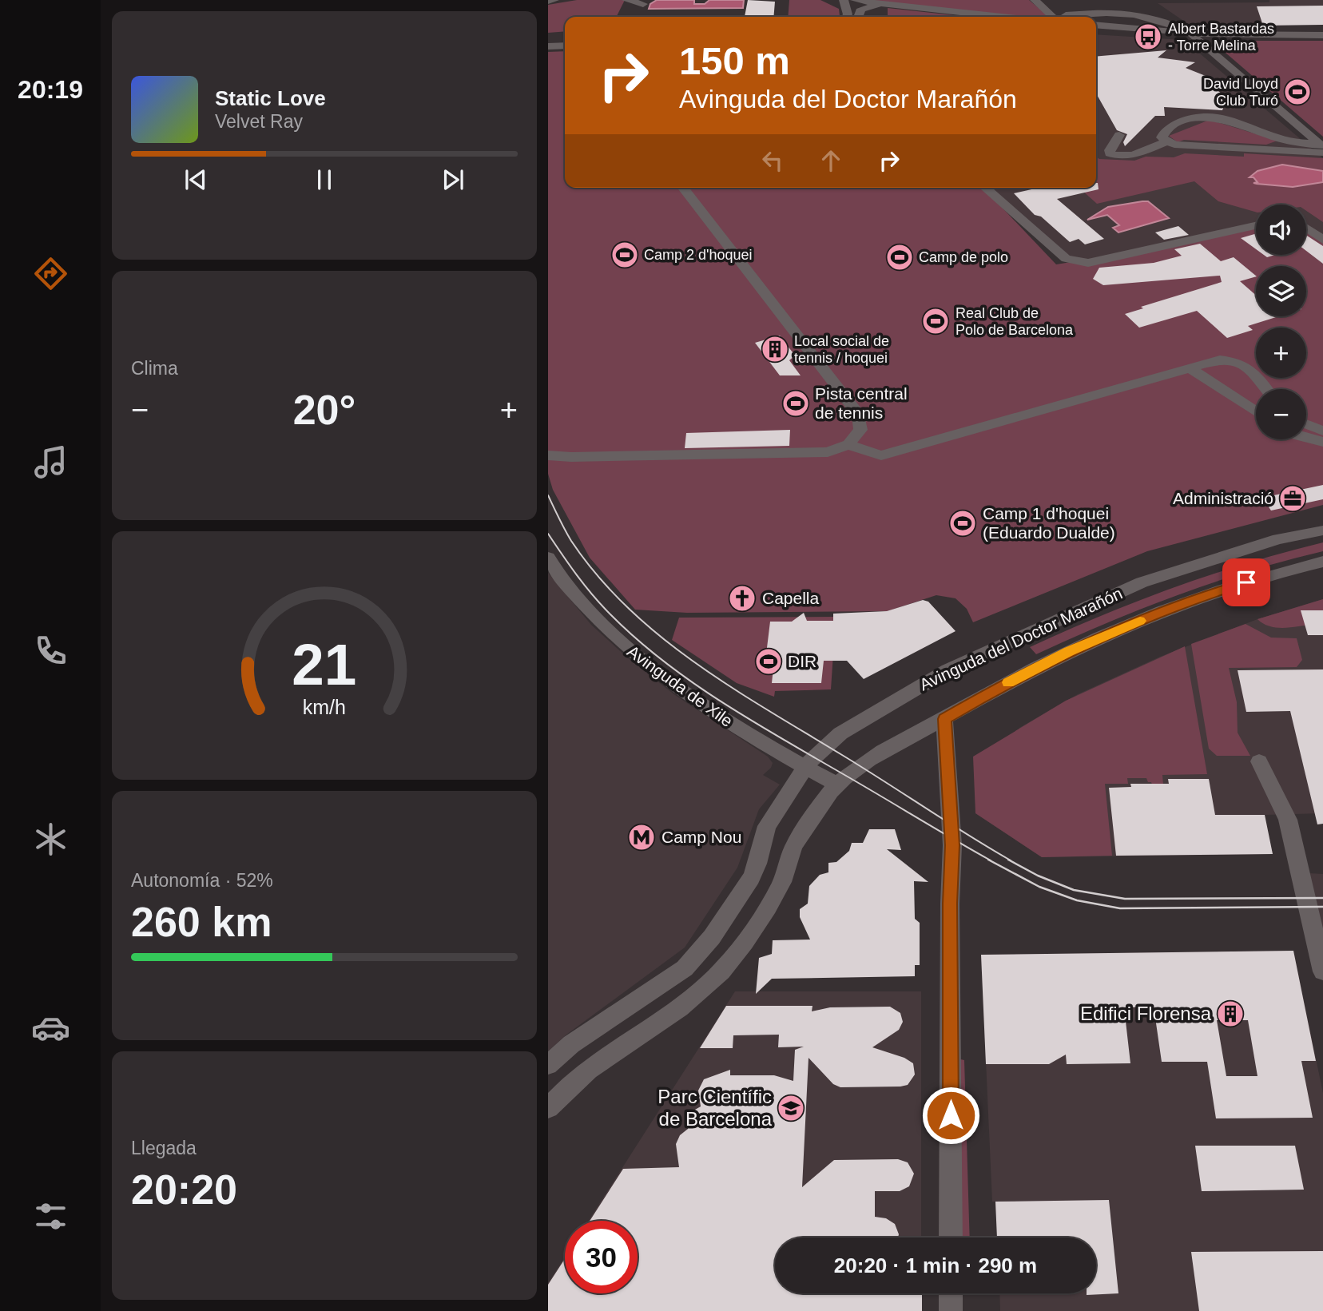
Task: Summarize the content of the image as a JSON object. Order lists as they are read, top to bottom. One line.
{"streets":{"street":["Avinguda del Doctor Marañón","Avinguda de Xile"]},"crossings":[["Avinguda del Doctor Marañón","Avinguda de Xile"]],"places":{"bus stop":["Albert Bastardas - Torre Melina"],"sports":["David Lloyd Club Turó","Camp 2 d'hoquei","Camp de polo","Real Club de Polo de Barcelona","Pista central de tennis","Camp 1 d'hoquei (Eduardo Dualde)","DIR"],"building":["Local social de tennis / hoquei","Edifici Florensa"],"office":["Administració"],"church":["Capella"],"metro station":["Camp Nou"],"school or university":["Parc Científic de Barcelona"]},"page":{"tabs":"20:19","turn":["150 m","Avinguda del Doctor Marañón"],"song":["Static Love","Velvet Ray"],"map_buttons":["+","−"],"tile":["Clima",["Autonomía · 52%","260 km"],["Llegada","20:20"]],"heat":["−","20°","+"],"limit":"30","trip":"20:20 · 1 min · 290 m","gauge":["21","km/h"]}}
